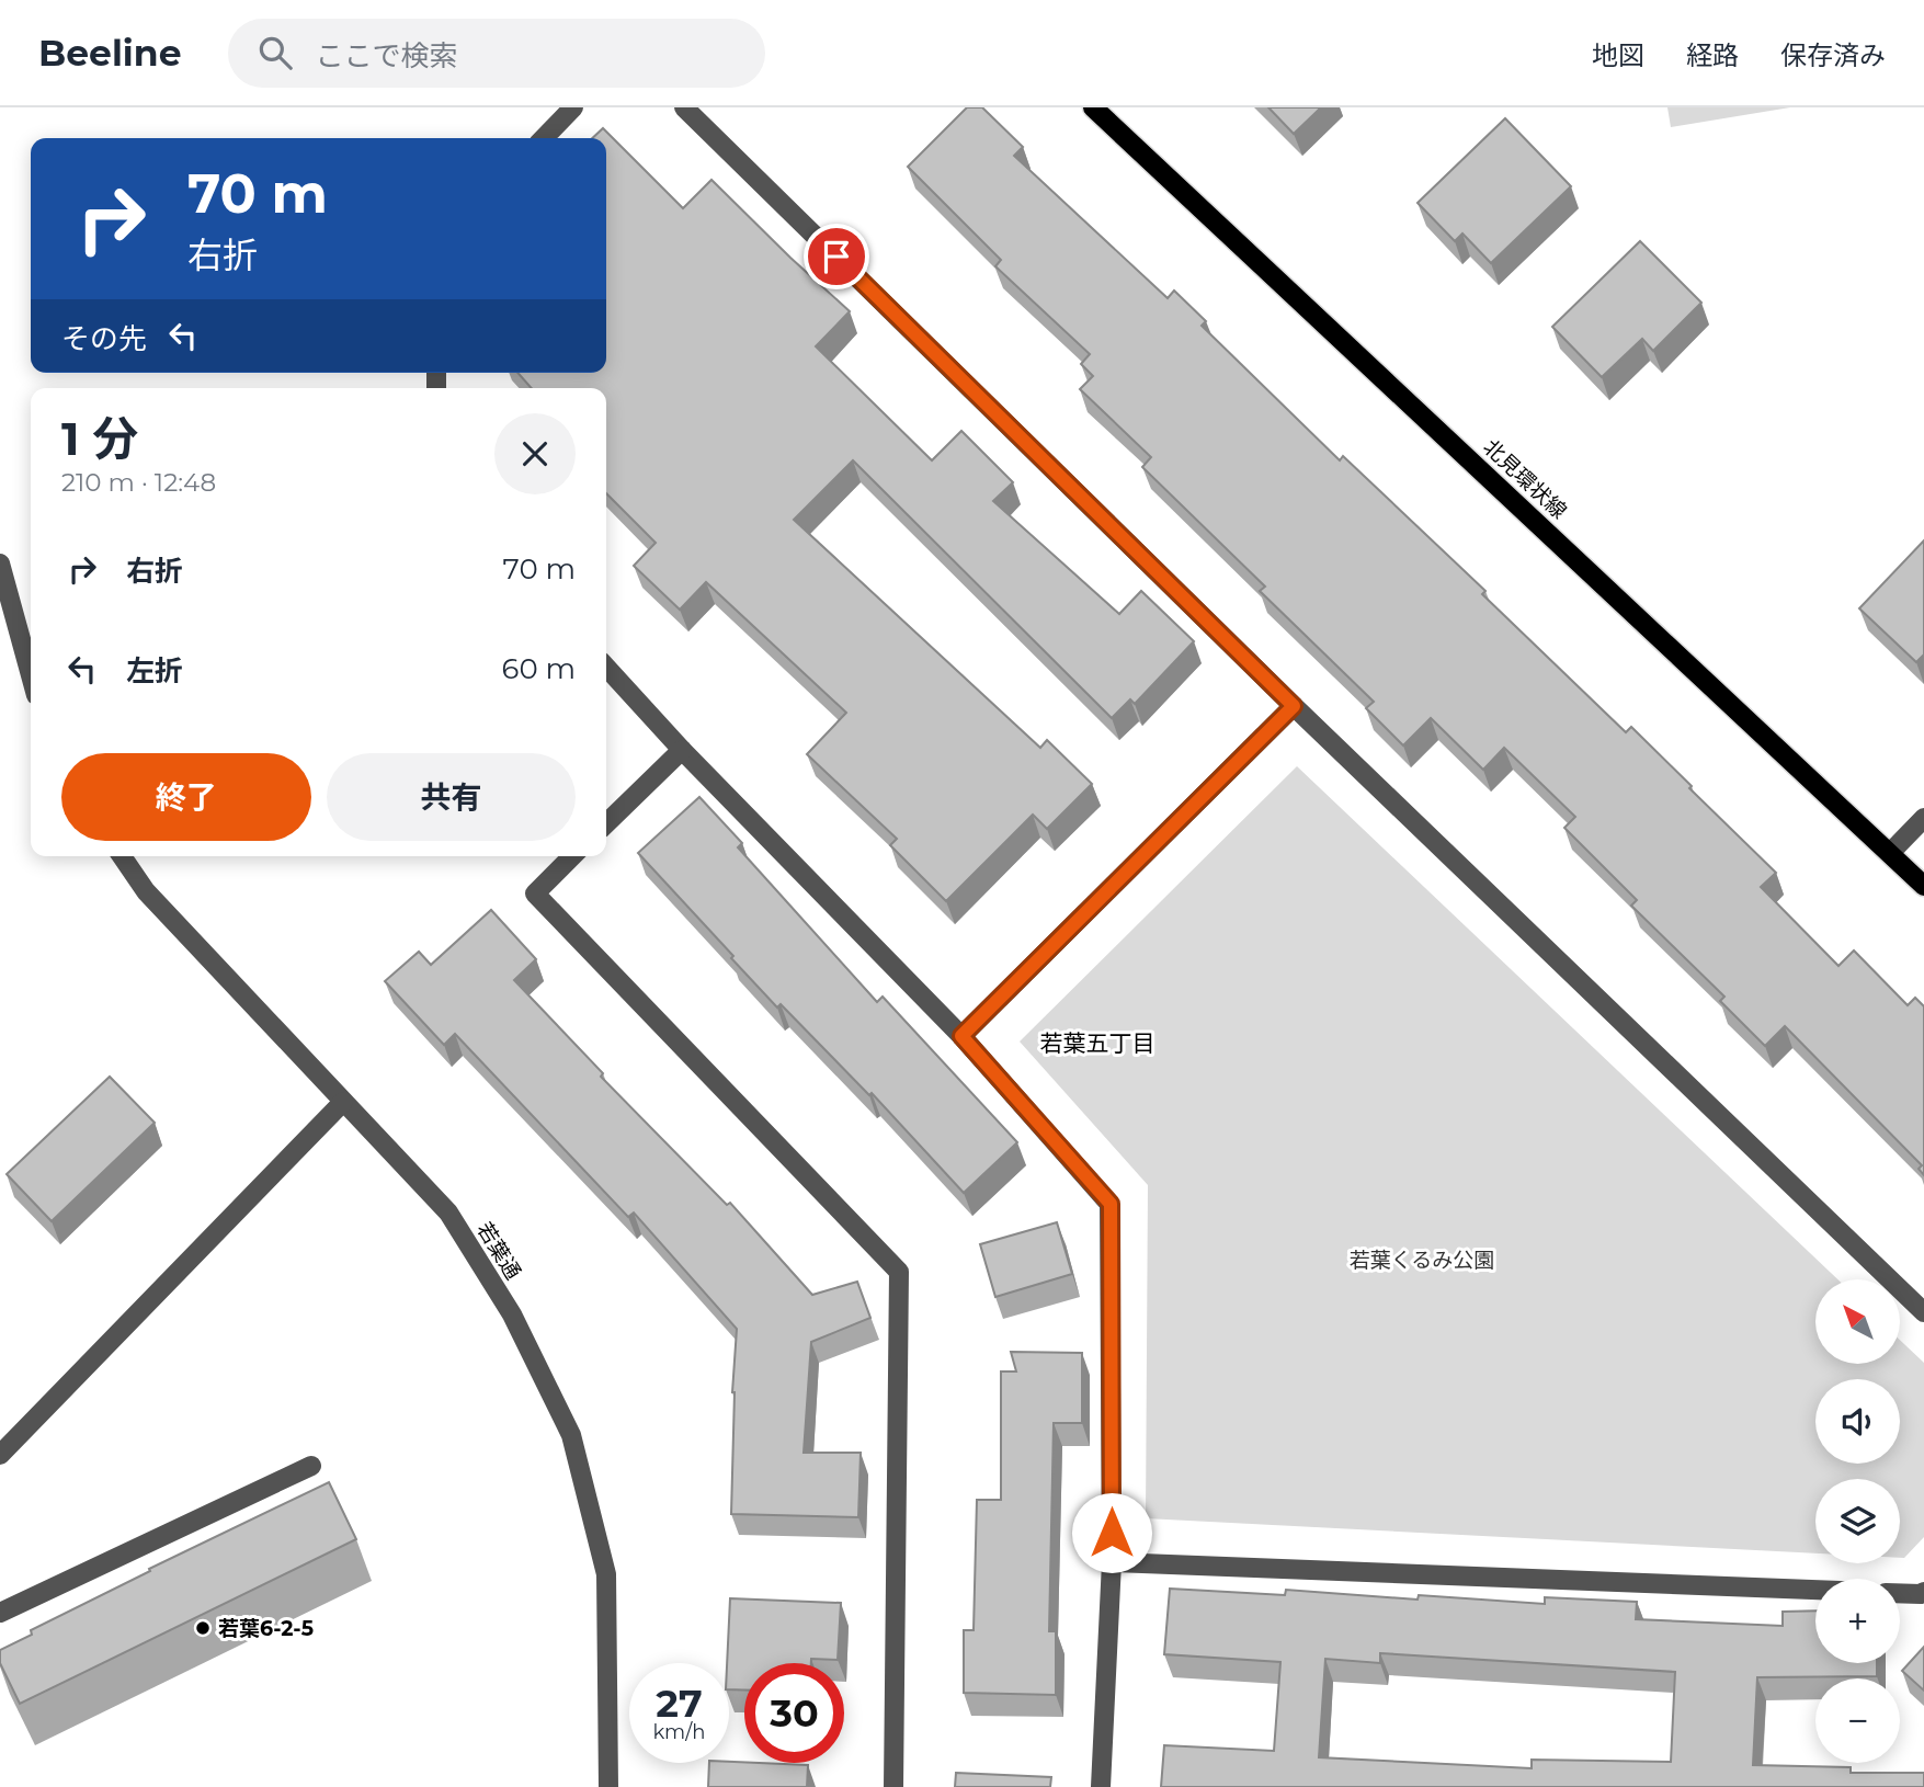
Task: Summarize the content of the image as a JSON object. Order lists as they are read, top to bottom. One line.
{"streets":{"main road":["北見環状線"],"street":["若葉通"]},"districts":["若葉五丁目"],"parks":["若葉くるみ公園"],"places":["若葉6-2-5"],"north":"top left","page":{"header":"Beeline","search":"ここで検索","nav":["地図","経路","保存済み"],"turn":["70 m","右折"],"then":"その先","heading":["1 分","210 m · 12:48"],"list":[{"name":"右折","value":"70 m"},{"name":"左折","value":"60 m"}],"buttons":["終了","共有"],"map_buttons":["+","−"],"speed":"27 km/h","limit":"30"}}
